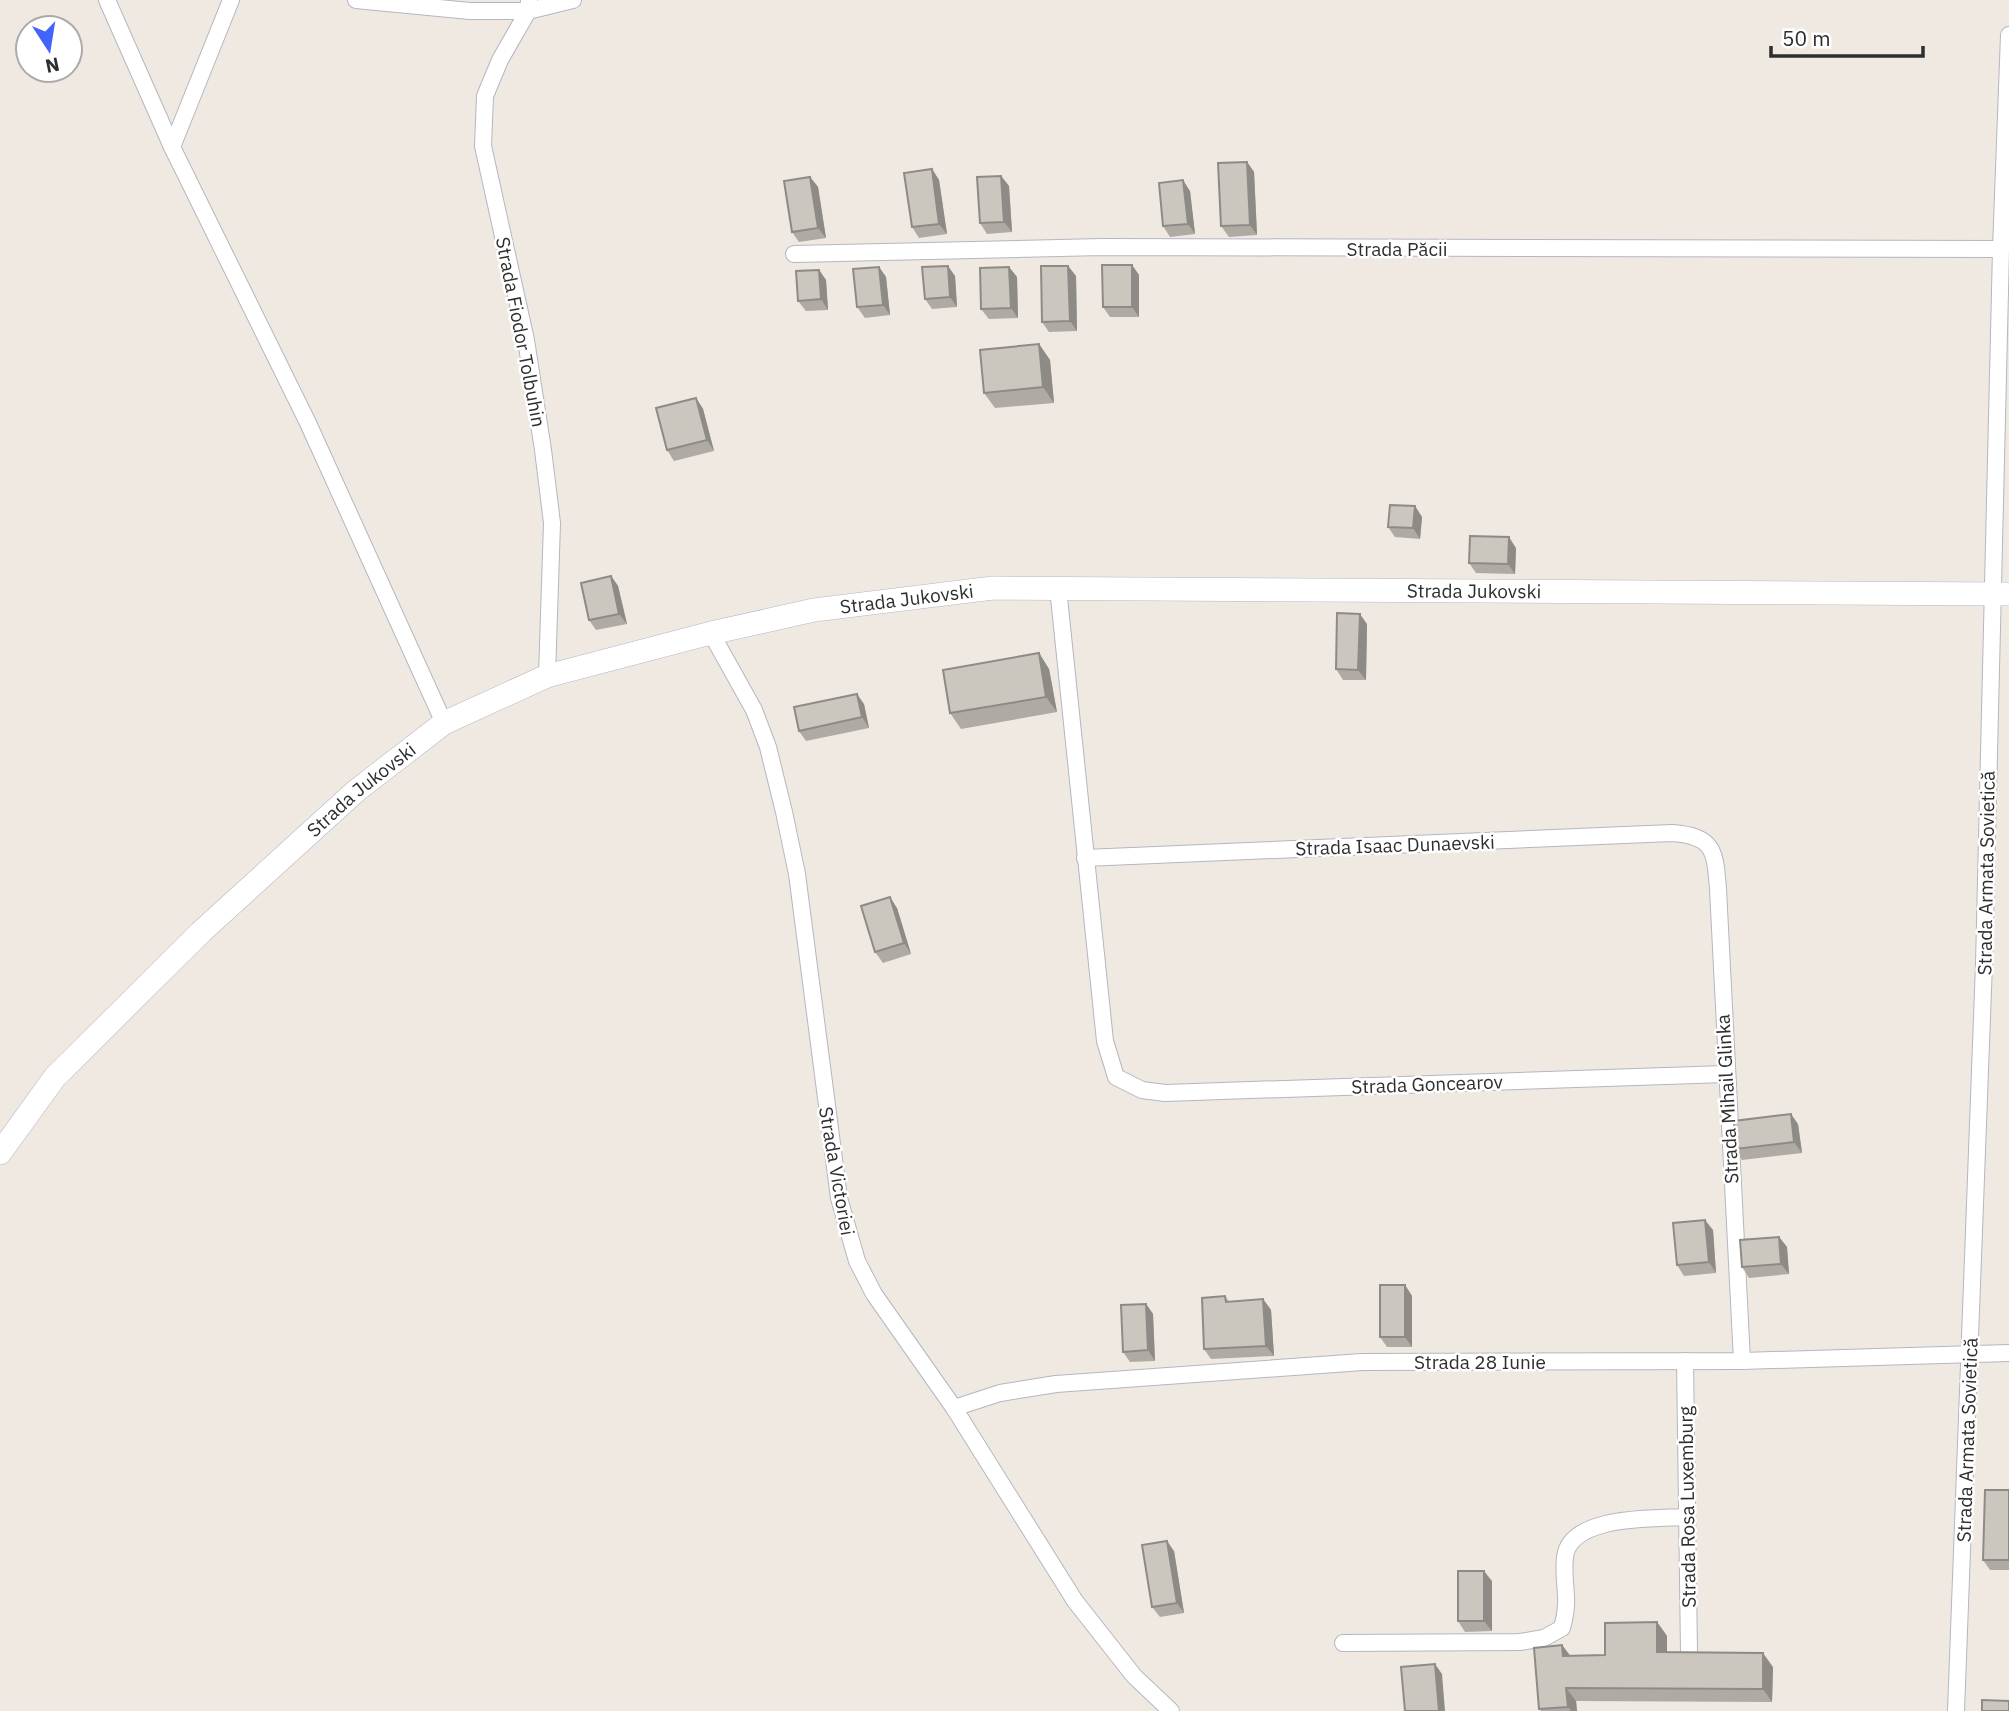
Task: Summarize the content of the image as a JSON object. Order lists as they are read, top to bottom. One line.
{"streets":{"main road":["Strada Jukovski"],"street":["Strada Păcii","Strada Fiodor Tolbuhin","Strada Isaac Dunaevski","Strada Armata Sovietică","Strada Goncearov","Strada Mihail Glinka","Strada Victoriei","Strada 28 Iunie","Strada Rosa Luxemburg"]},"crossings":[["Strada Păcii","Strada Armata Sovietică"],["Strada Fiodor Tolbuhin","Strada Jukovski"],["Strada Jukovski","Strada Armata Sovietică"],["Strada Jukovski","Strada Victoriei"],["Strada Isaac Dunaevski","Strada Goncearov"],["Strada Isaac Dunaevski","Strada Mihail Glinka"],["Strada Armata Sovietică","Strada 28 Iunie"],["Strada Goncearov","Strada Mihail Glinka"],["Strada Mihail Glinka","Strada 28 Iunie"],["Strada Victoriei","Strada 28 Iunie"],["Strada 28 Iunie","Strada Rosa Luxemburg"]],"scale_bar":"50 m","north":"bottom"}
